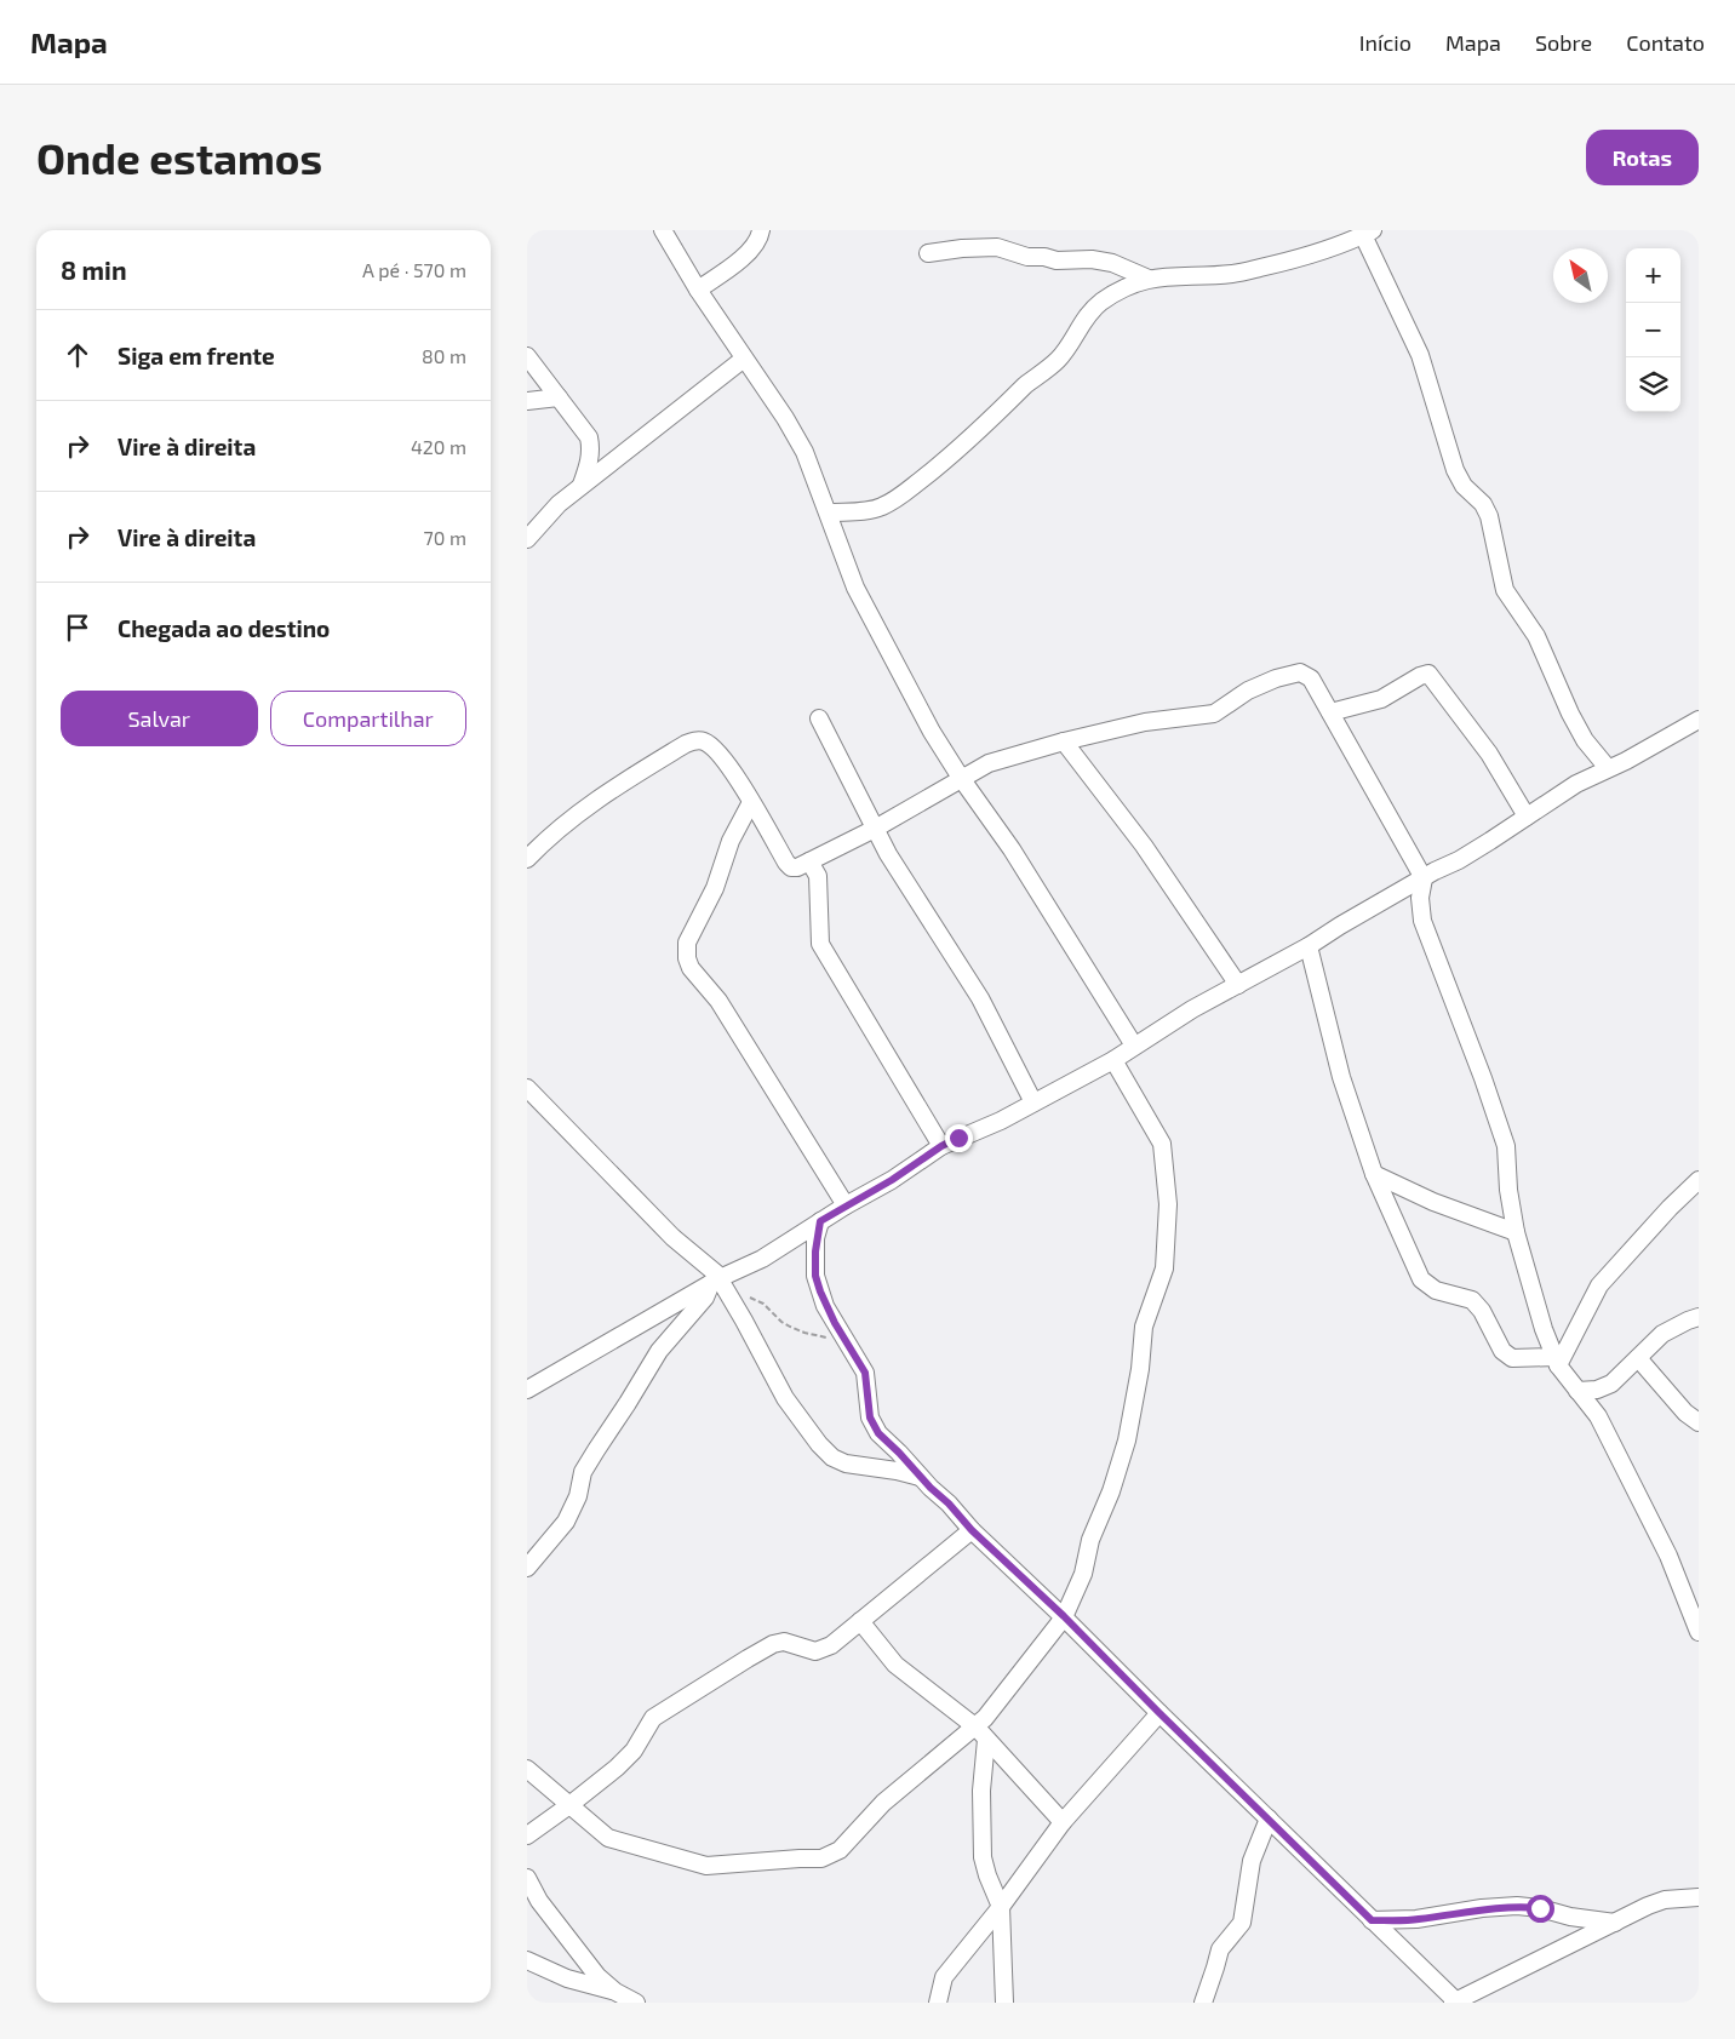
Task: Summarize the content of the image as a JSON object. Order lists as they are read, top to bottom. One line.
{"north":"top left","page":{"header":"Mapa","nav":["Início","Mapa","Sobre","Contato"],"buttons":["Rotas",["Salvar","Compartilhar"]],"title":"Onde estamos","heading":["8 min","A pé · 570 m"],"map_buttons":["+","−"],"list":[["Siga em frente","80 m"],["Vire à direita","420 m"],["Vire à direita","70 m"],"Chegada ao destino"]}}
